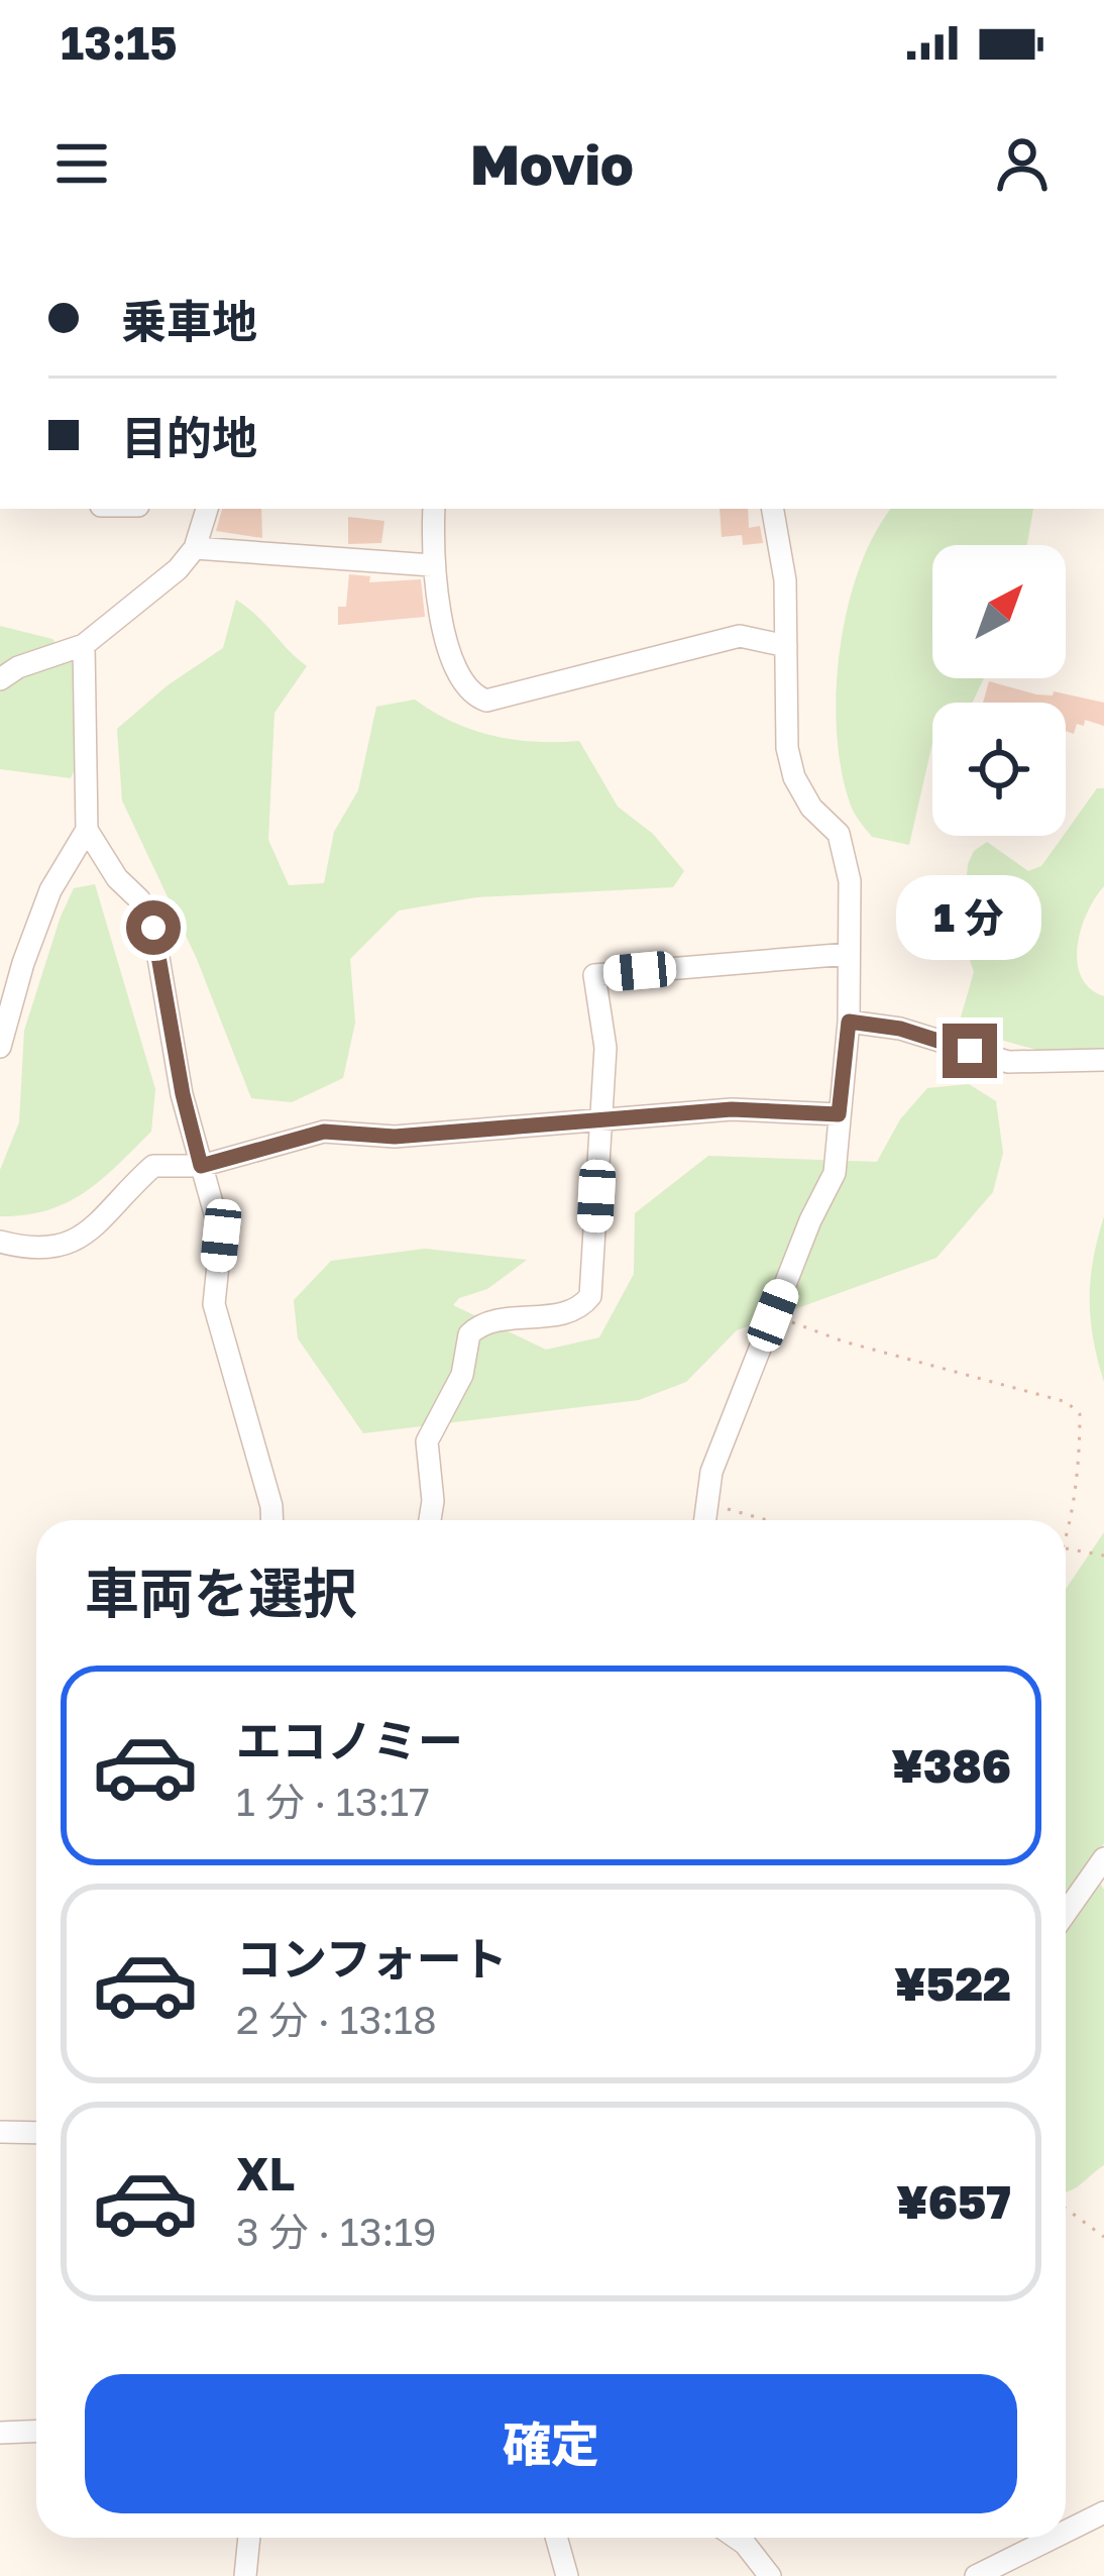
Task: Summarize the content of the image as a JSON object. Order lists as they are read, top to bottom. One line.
{"north":"top right","page":{"status":"13:15","header":"Movio","banner":["乗車地","目的地"],"bubble":"1 分","heading":"車両を選択","list":[{"name":"エコノミー","note":"1 分 · 13:17","value":"¥386"},{"name":"コンフォート","note":"2 分 · 13:18","value":"¥522"},{"name":"XL","note":"3 分 · 13:19","value":"¥657"}],"buttons":"確定"}}
